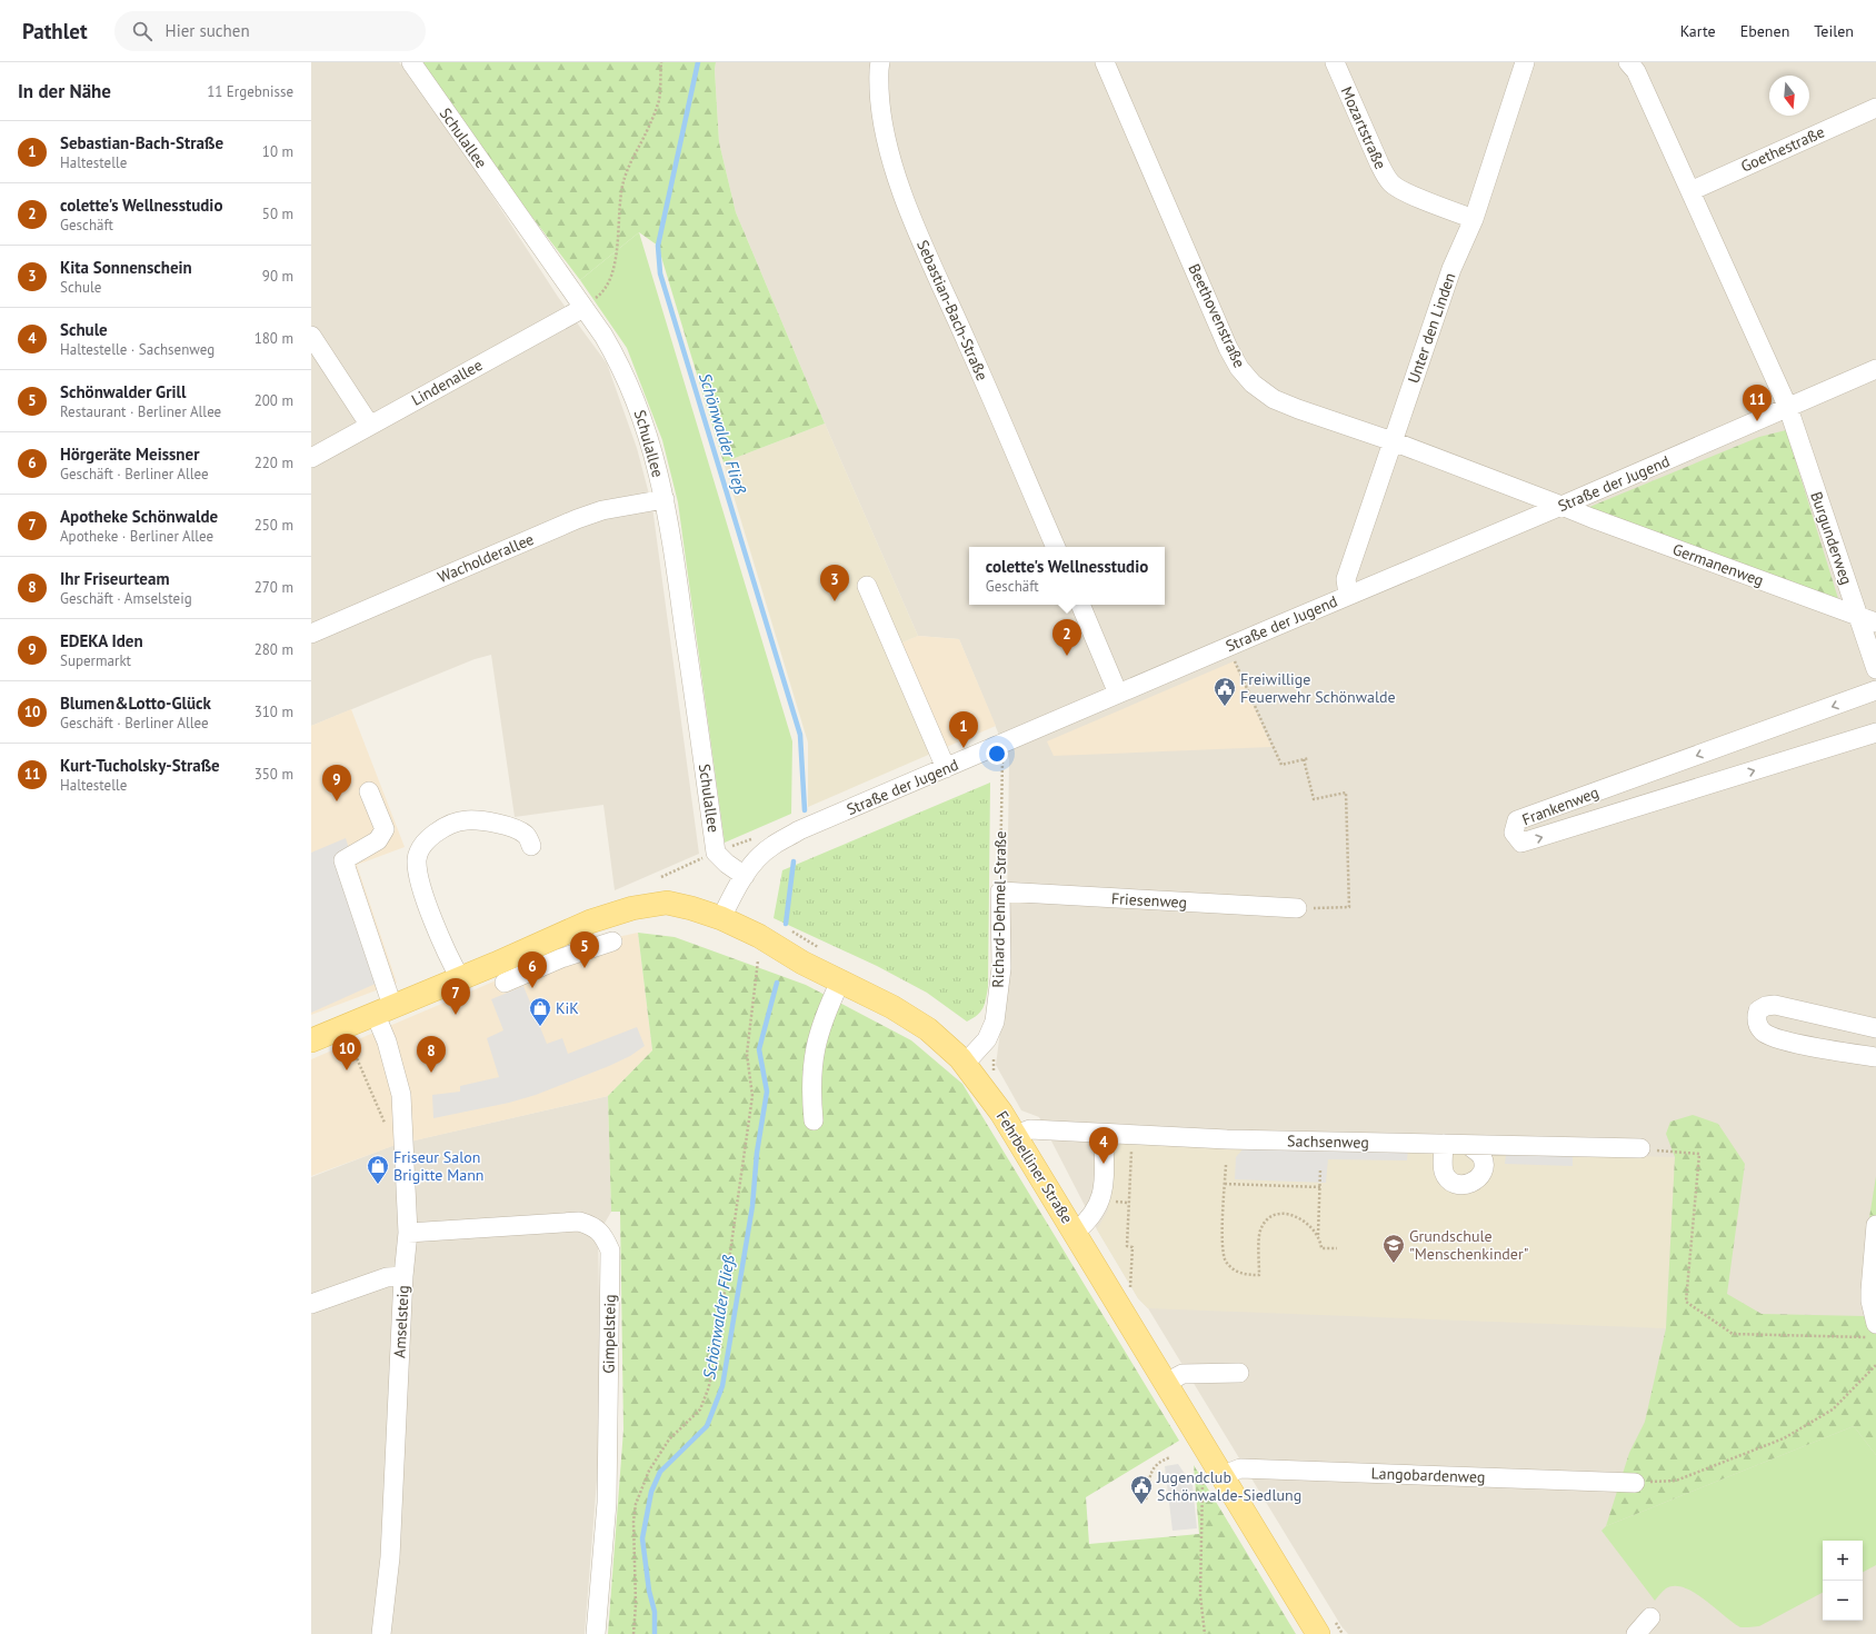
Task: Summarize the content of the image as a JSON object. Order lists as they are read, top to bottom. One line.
{"streets":{"main road":["Fehrbelliner Straße"],"street":["Mozartstraße","Schulallee","Goethestraße","Sebastian-Bach-Straße","Beethovenstraße","Unter den Linden","Lindenallee","Straße der Jugend","Burgunderweg","Wacholderallee","Germanenweg","Frankenweg","Friesenweg","Richard-Dehmel-Straße","Sachsenweg","Amselsteig","Gimpelsteig","Langobardenweg"]},"crossings":[["Mozartstraße","Unter den Linden"],["Schulallee","Lindenallee"],["Schulallee","Straße der Jugend"],["Schulallee","Wacholderallee"],["Goethestraße","Burgunderweg"],["Beethovenstraße","Unter den Linden"],["Beethovenstraße","Straße der Jugend"],["Beethovenstraße","Germanenweg"],["Unter den Linden","Straße der Jugend"],["Straße der Jugend","Burgunderweg"],["Straße der Jugend","Germanenweg"],["Straße der Jugend","Richard-Dehmel-Straße"],["Straße der Jugend","Fehrbelliner Straße"],["Burgunderweg","Germanenweg"],["Friesenweg","Richard-Dehmel-Straße"],["Richard-Dehmel-Straße","Fehrbelliner Straße"],["Sachsenweg","Fehrbelliner Straße"],["Fehrbelliner Straße","Amselsteig"],["Fehrbelliner Straße","Langobardenweg"],["Amselsteig","Gimpelsteig"]],"water":["Schönwalder Fließ"],"places":{"public building":["Freiwillige Feuerwehr Schönwalde","Jugendclub Schönwalde-Siedlung"],"shop":["KiK","Friseur Salon Brigitte Mann"],"school or university":["Grundschule \"Menschenkinder\""]},"north":"bottom","page":{"header":"Pathlet","search":"Hier suchen","nav":["Karte","Ebenen","Teilen"],"heading":["In der Nähe","11 Ergebnisse"],"list":[{"mark":"1","name":"Sebastian-Bach-Straße","note":"Haltestelle","value":"10 m"},{"mark":"2","name":"colette's Wellnesstudio","note":"Geschäft","value":"50 m"},{"mark":"3","name":"Kita Sonnenschein","note":"Schule","value":"90 m"},{"mark":"4","name":"Schule","note":"Haltestelle · Sachsenweg","value":"180 m"},{"mark":"5","name":"Schönwalder Grill","note":"Restaurant · Berliner Allee","value":"200 m"},{"mark":"6","name":"Hörgeräte Meissner","note":"Geschäft · Berliner Allee","value":"220 m"},{"mark":"7","name":"Apotheke Schönwalde","note":"Apotheke · Berliner Allee","value":"250 m"},{"mark":"8","name":"Ihr Friseurteam","note":"Geschäft · Amselsteig","value":"270 m"},{"mark":"9","name":"EDEKA Iden","note":"Supermarkt","value":"280 m"},{"mark":"10","name":"Blumen&Lotto-Glück","note":"Geschäft · Berliner Allee","value":"310 m"},{"mark":"11","name":"Kurt-Tucholsky-Straße","note":"Haltestelle","value":"350 m"}],"pins":["11","3","2","1","9","5","6","7","10","8","4"],"popup":["colette's Wellnesstudio","Geschäft"],"map_buttons":["+","−"]}}
